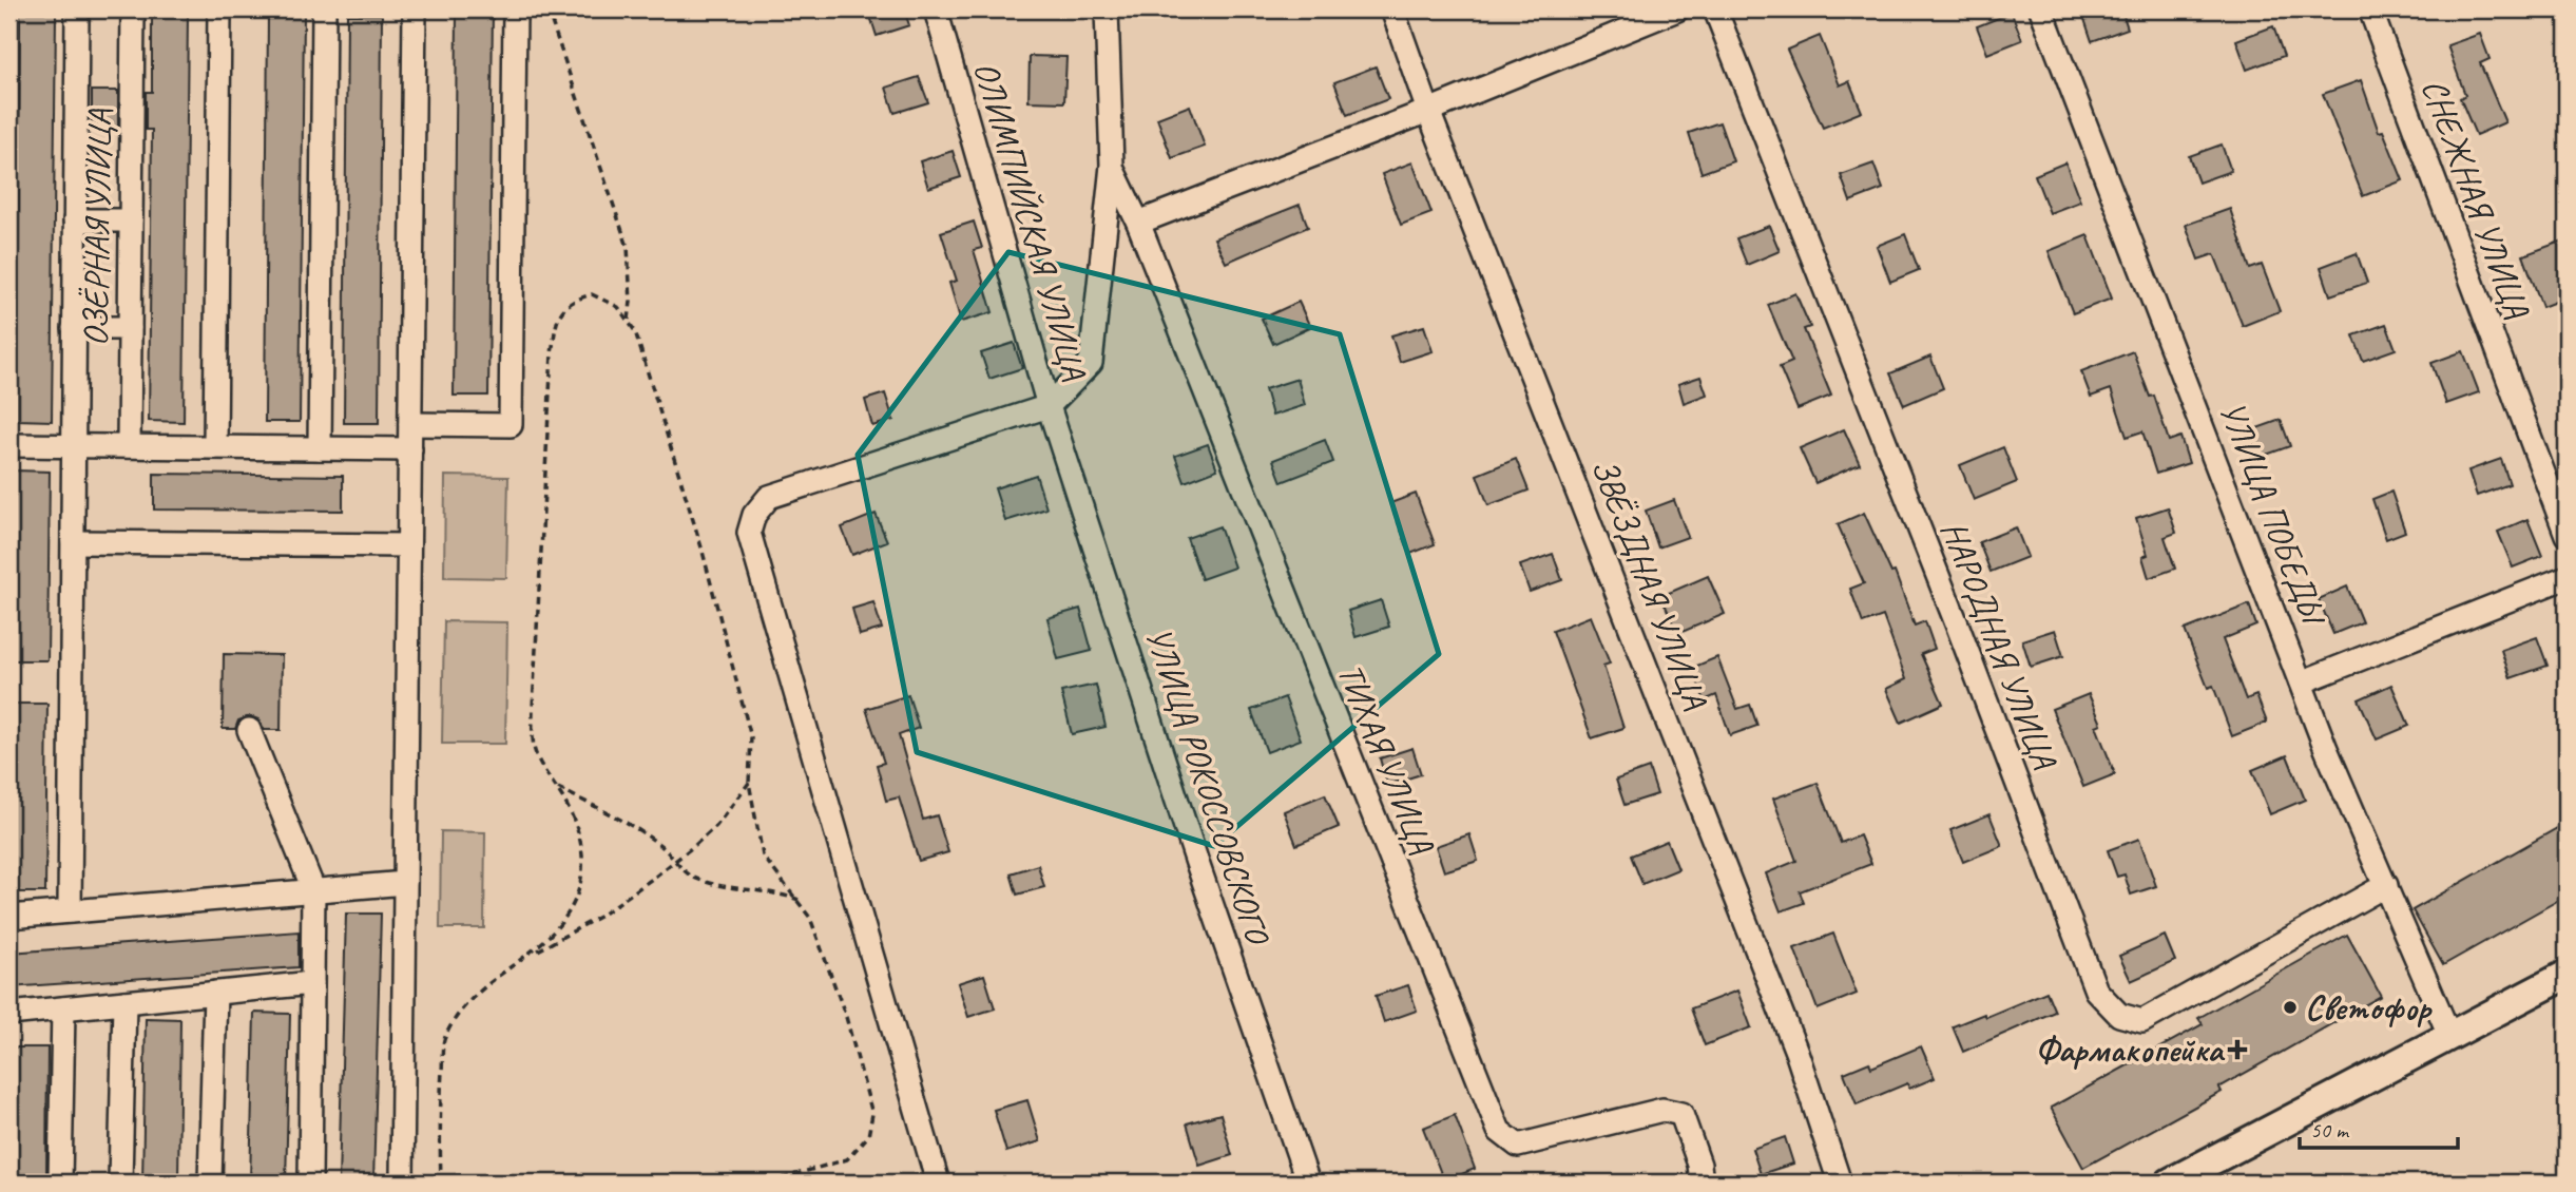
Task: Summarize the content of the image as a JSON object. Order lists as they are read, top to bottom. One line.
{"streets":{"street":["СНЕЖНАЯ УЛИЦА","ОЛИМПИЙСКАЯ УЛИЦА","ОЗЁРНАЯ УЛИЦА","УЛИЦА ПОБЕДЫ","ЗВЁЗДНАЯ УЛИЦА","НАРОДНАЯ УЛИЦА","ТИХАЯ УЛИЦА","УЛИЦА РОКОССОВСКОГО"]},"crossings":[["ОЛИМПИЙСКАЯ УЛИЦА","УЛИЦА РОКОССОВСКОГО"],["УЛИЦА ПОБЕДЫ","НАРОДНАЯ УЛИЦА"]],"places":{"other":["Светофор"],"health":["Фармакопейка"]},"scale_bar":"50 m"}
